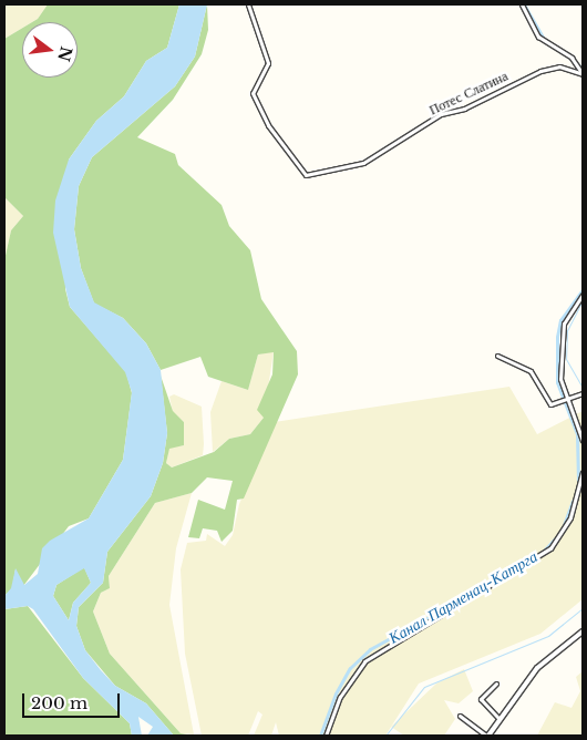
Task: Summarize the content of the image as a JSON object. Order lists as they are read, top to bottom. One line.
{"streets":{"street":["Потес Слатина"]},"water":["Канал Парменац-Катрга"],"scale_bar":"200 m","north":"right"}
